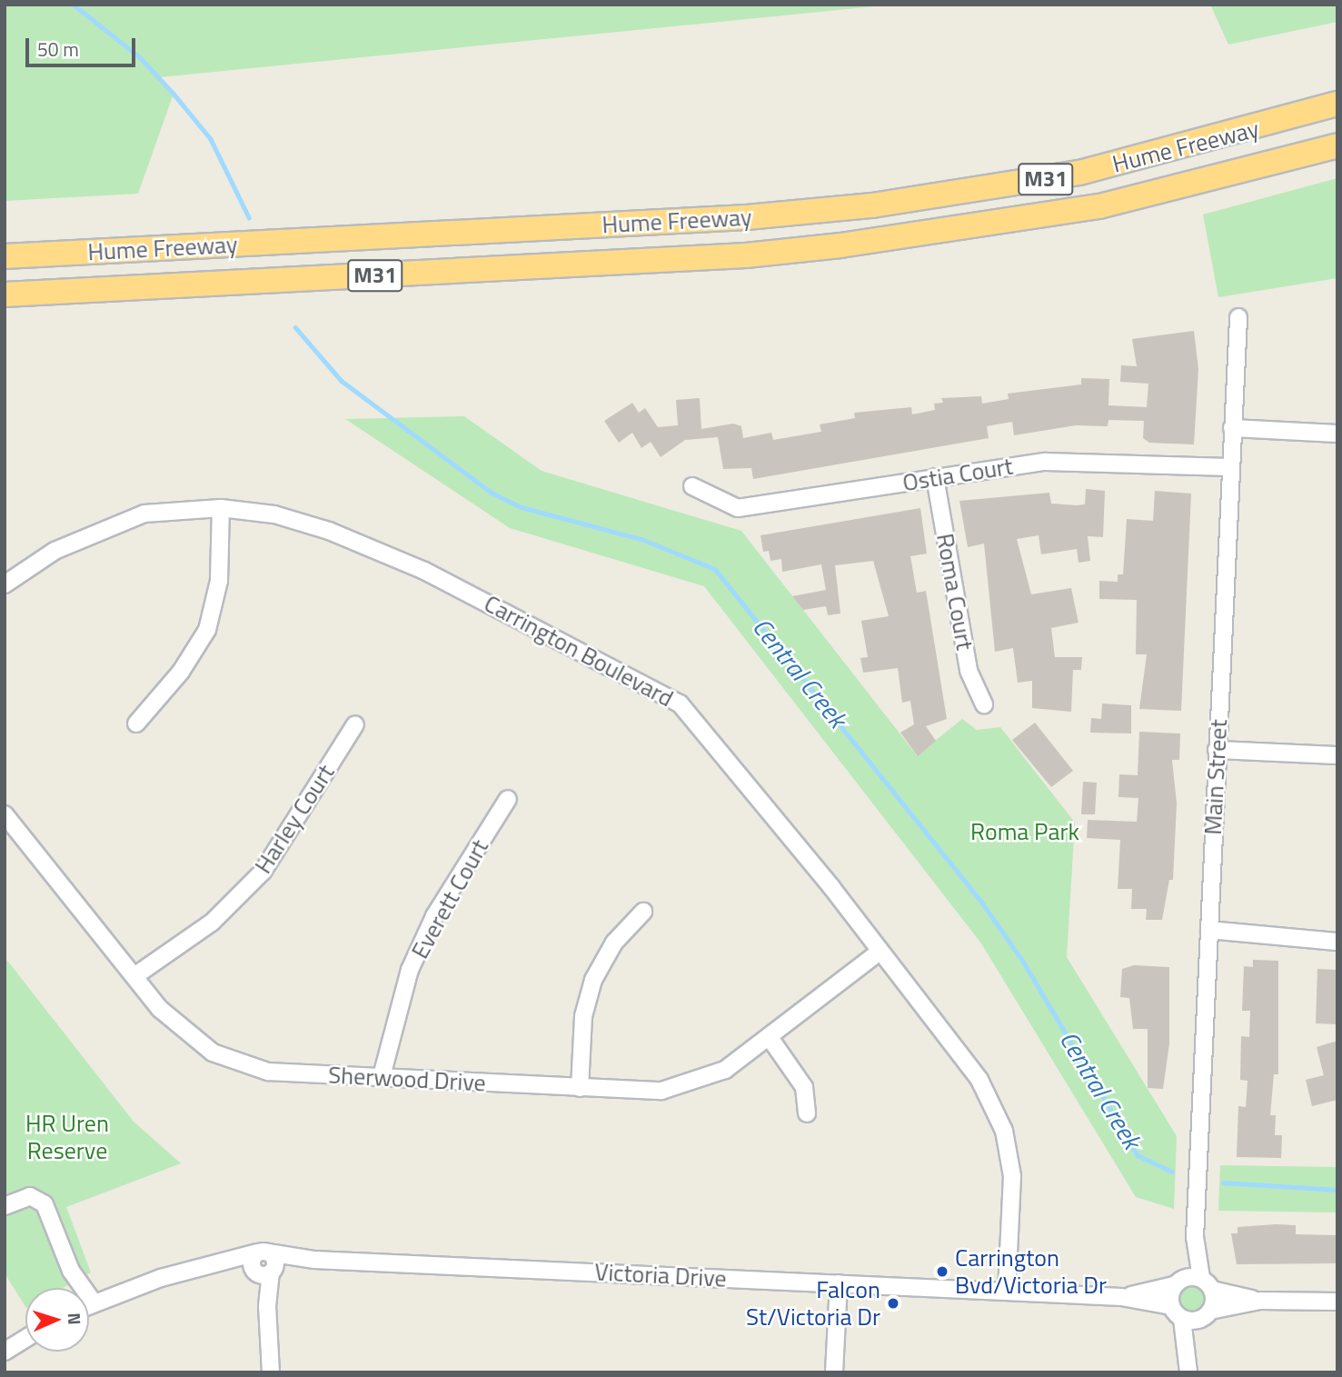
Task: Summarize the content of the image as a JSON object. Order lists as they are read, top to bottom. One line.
{"streets":{"highway":["Hume Freeway","M31"],"street":["Ostia Court","Roma Court","Carrington Boulevard","Main Street","Harley Court","Everett Court","Sherwood Drive","Victoria Drive"]},"crossings":[["Ostia Court","Roma Court"],["Ostia Court","Main Street"],["Carrington Boulevard","Sherwood Drive"],["Carrington Boulevard","Victoria Drive"],["Main Street","Victoria Drive"],["Harley Court","Sherwood Drive"],["Everett Court","Sherwood Drive"]],"water":["Central Creek"],"parks":["Roma Park","HR Uren Reserve"],"places":["Carrington Bvd/Victoria Dr","Falcon St/Victoria Dr"],"scale_bar":"50 m","north":"right"}
